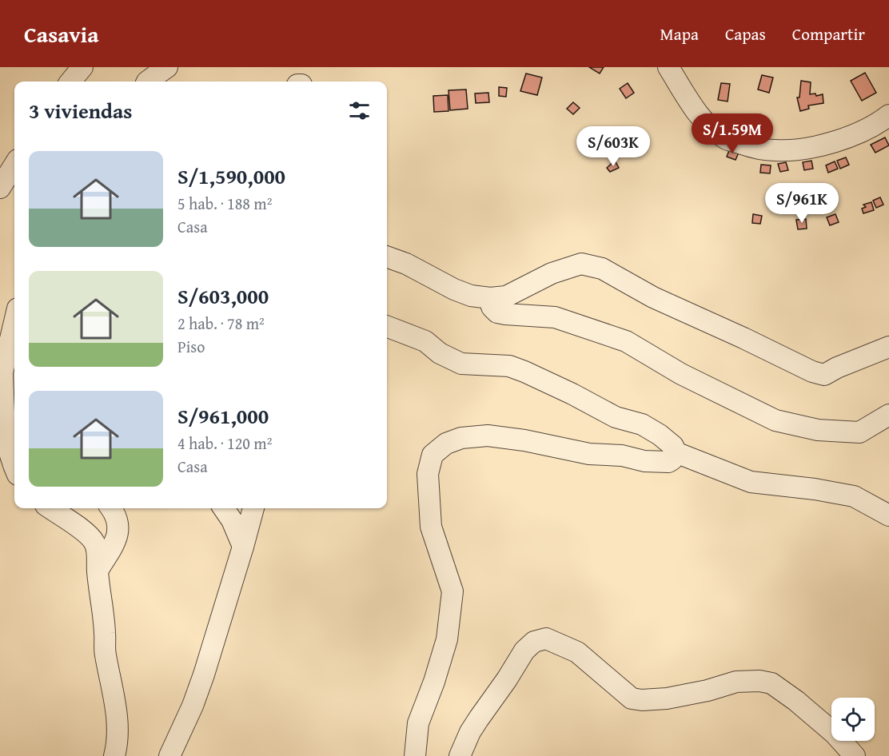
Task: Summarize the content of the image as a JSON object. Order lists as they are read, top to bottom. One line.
{"page":{"header":"Casavia","nav":["Mapa","Capas","Compartir"],"heading":"3 viviendas","price":["S/1.59M","S/603K","S/961K"],"list":[{"name":"S/1,590,000","note":"5 hab. · 188 m² · Casa"},{"name":"S/603,000","note":"2 hab. · 78 m² · Piso"},{"name":"S/961,000","note":"4 hab. · 120 m² · Casa"}]}}
